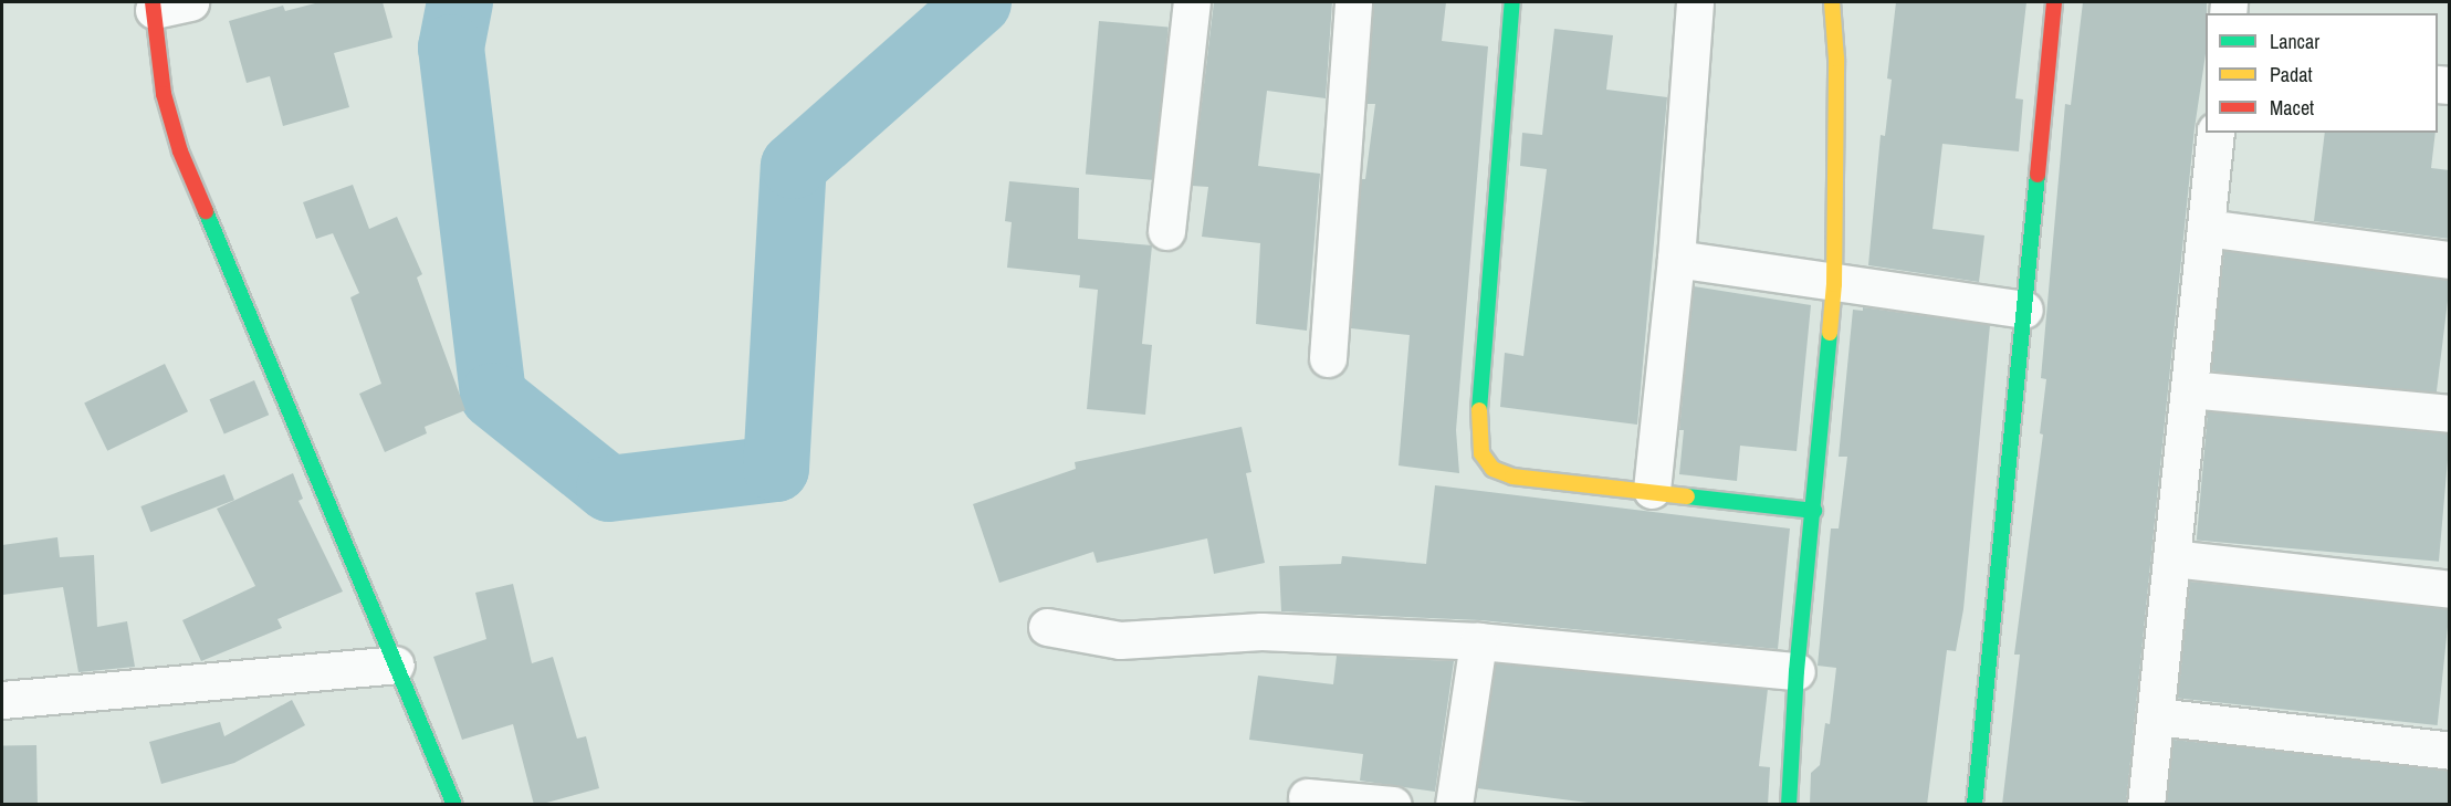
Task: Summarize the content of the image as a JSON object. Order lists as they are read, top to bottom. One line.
{"legend":["Lancar","Padat","Macet"]}
